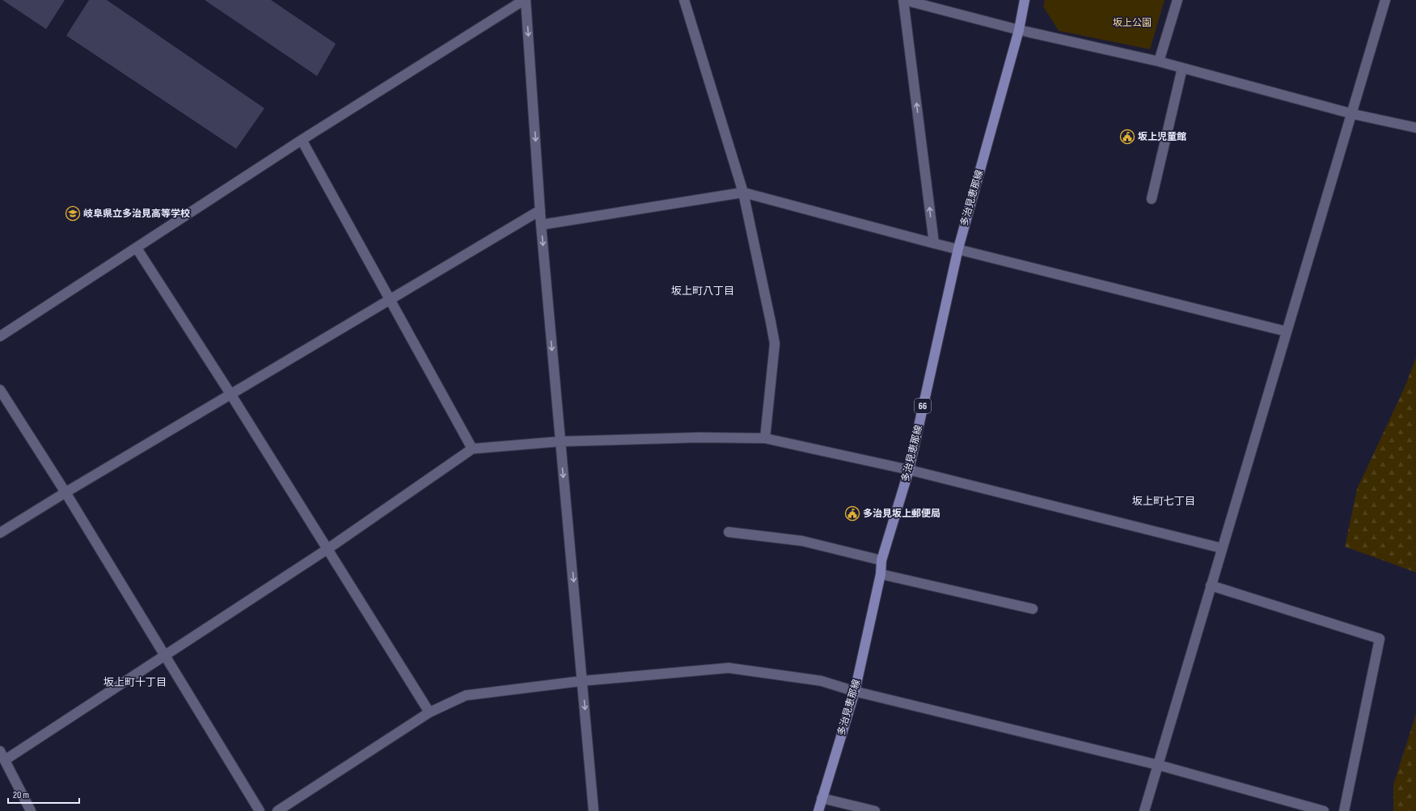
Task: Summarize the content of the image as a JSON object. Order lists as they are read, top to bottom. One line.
{"streets":{"main road":["多治見恵那線","66"]},"districts":["坂上町八丁目","坂上町七丁目","坂上町十丁目"],"parks":["坂上公園"],"places":{"public building":["坂上児童館","多治見坂上郵便局"],"school or university":["岐阜県立多治見高等学校"]},"scale_bar":"20 m"}
